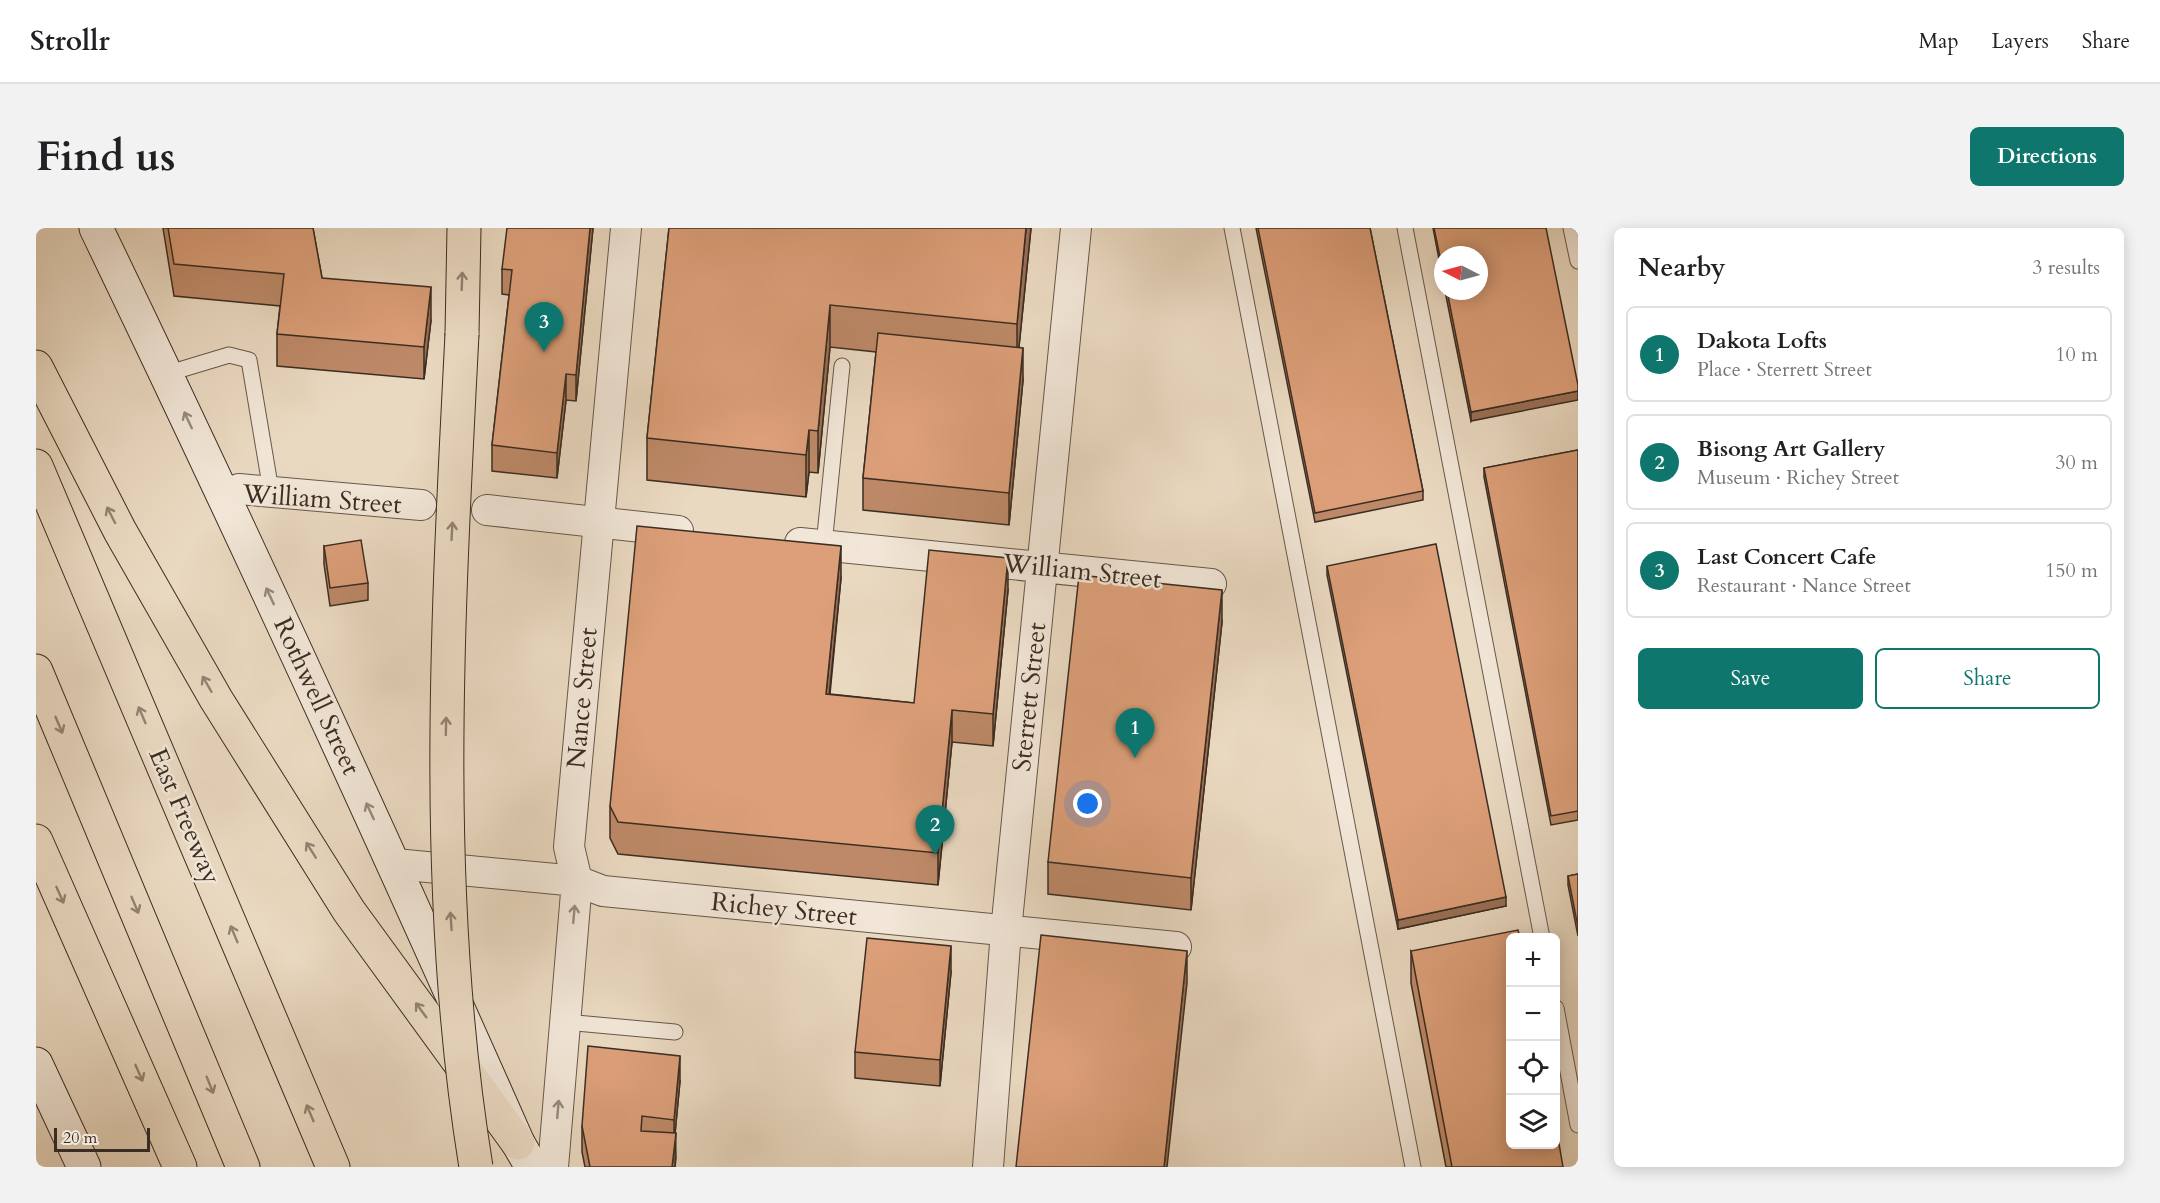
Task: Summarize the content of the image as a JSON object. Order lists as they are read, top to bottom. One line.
{"streets":{"highway":["East Freeway"],"main road":["Rothwell Street"],"street":["William Street","Sterrett Street","Nance Street","Richey Street"]},"crossings":[["William Street","Rothwell Street"],["William Street","Sterrett Street"],["Rothwell Street","Richey Street"],["Sterrett Street","Richey Street"],["Nance Street","Richey Street"]],"one_way":["Rothwell Street"],"scale_bar":"20 m","north":"left","page":{"header":"Strollr","nav":["Map","Layers","Share"],"buttons":["Directions",["Save","Share"]],"title":"Find us","heading":["Nearby","3 results"],"pins":["3","1","2"],"list":[{"mark":"1","name":"Dakota Lofts","note":"Place · Sterrett Street","value":"10 m"},{"mark":"2","name":"Bisong Art Gallery","note":"Museum · Richey Street","value":"30 m"},{"mark":"3","name":"Last Concert Cafe","note":"Restaurant · Nance Street","value":"150 m"}],"map_buttons":["+","−"],"scale":"20 m"}}
